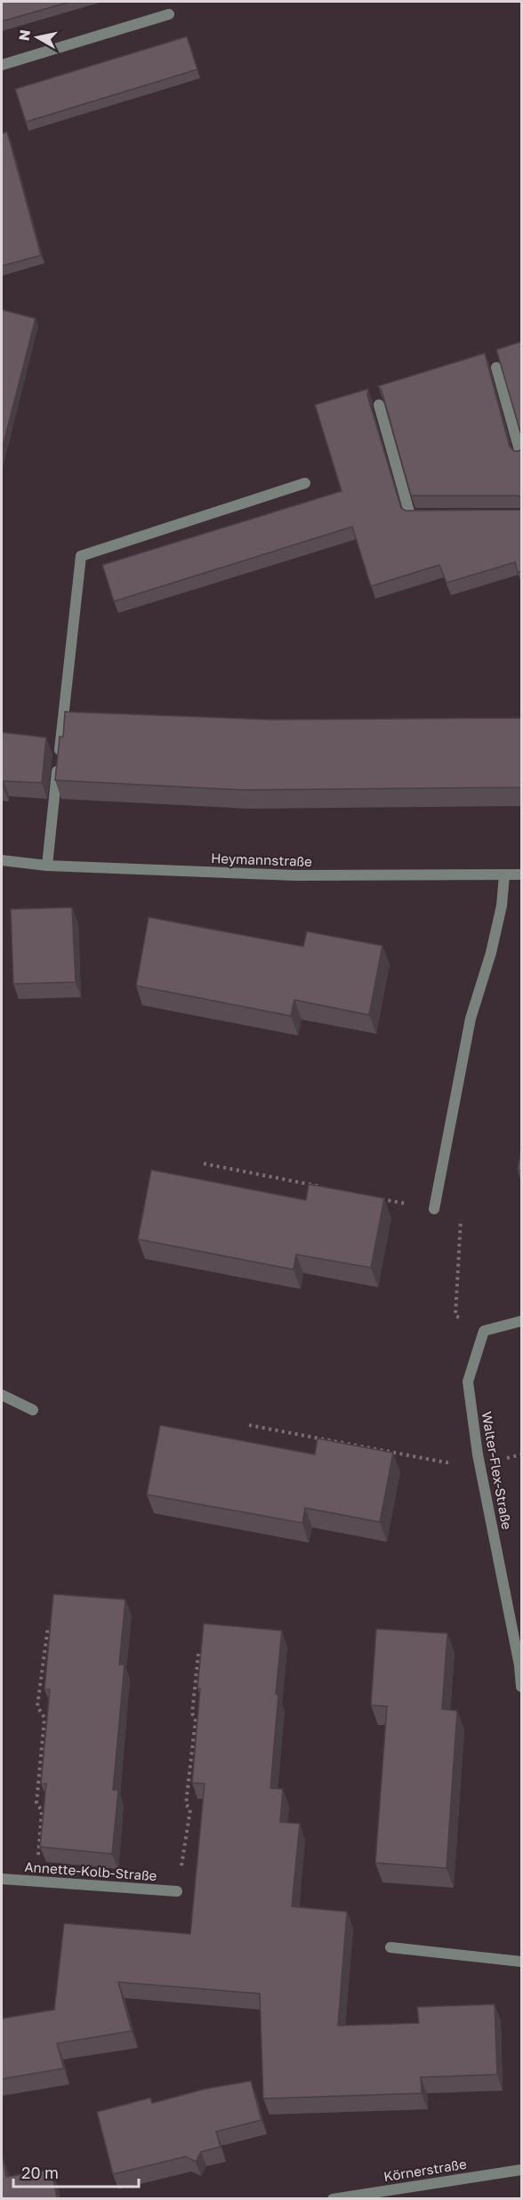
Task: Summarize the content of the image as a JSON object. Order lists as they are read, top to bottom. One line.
{"streets":{"street":["Heymannstraße","Walter-Flex-Straße","Annette-Kolb-Straße","Körnerstraße"]},"scale_bar":"20 m","north":"left"}
